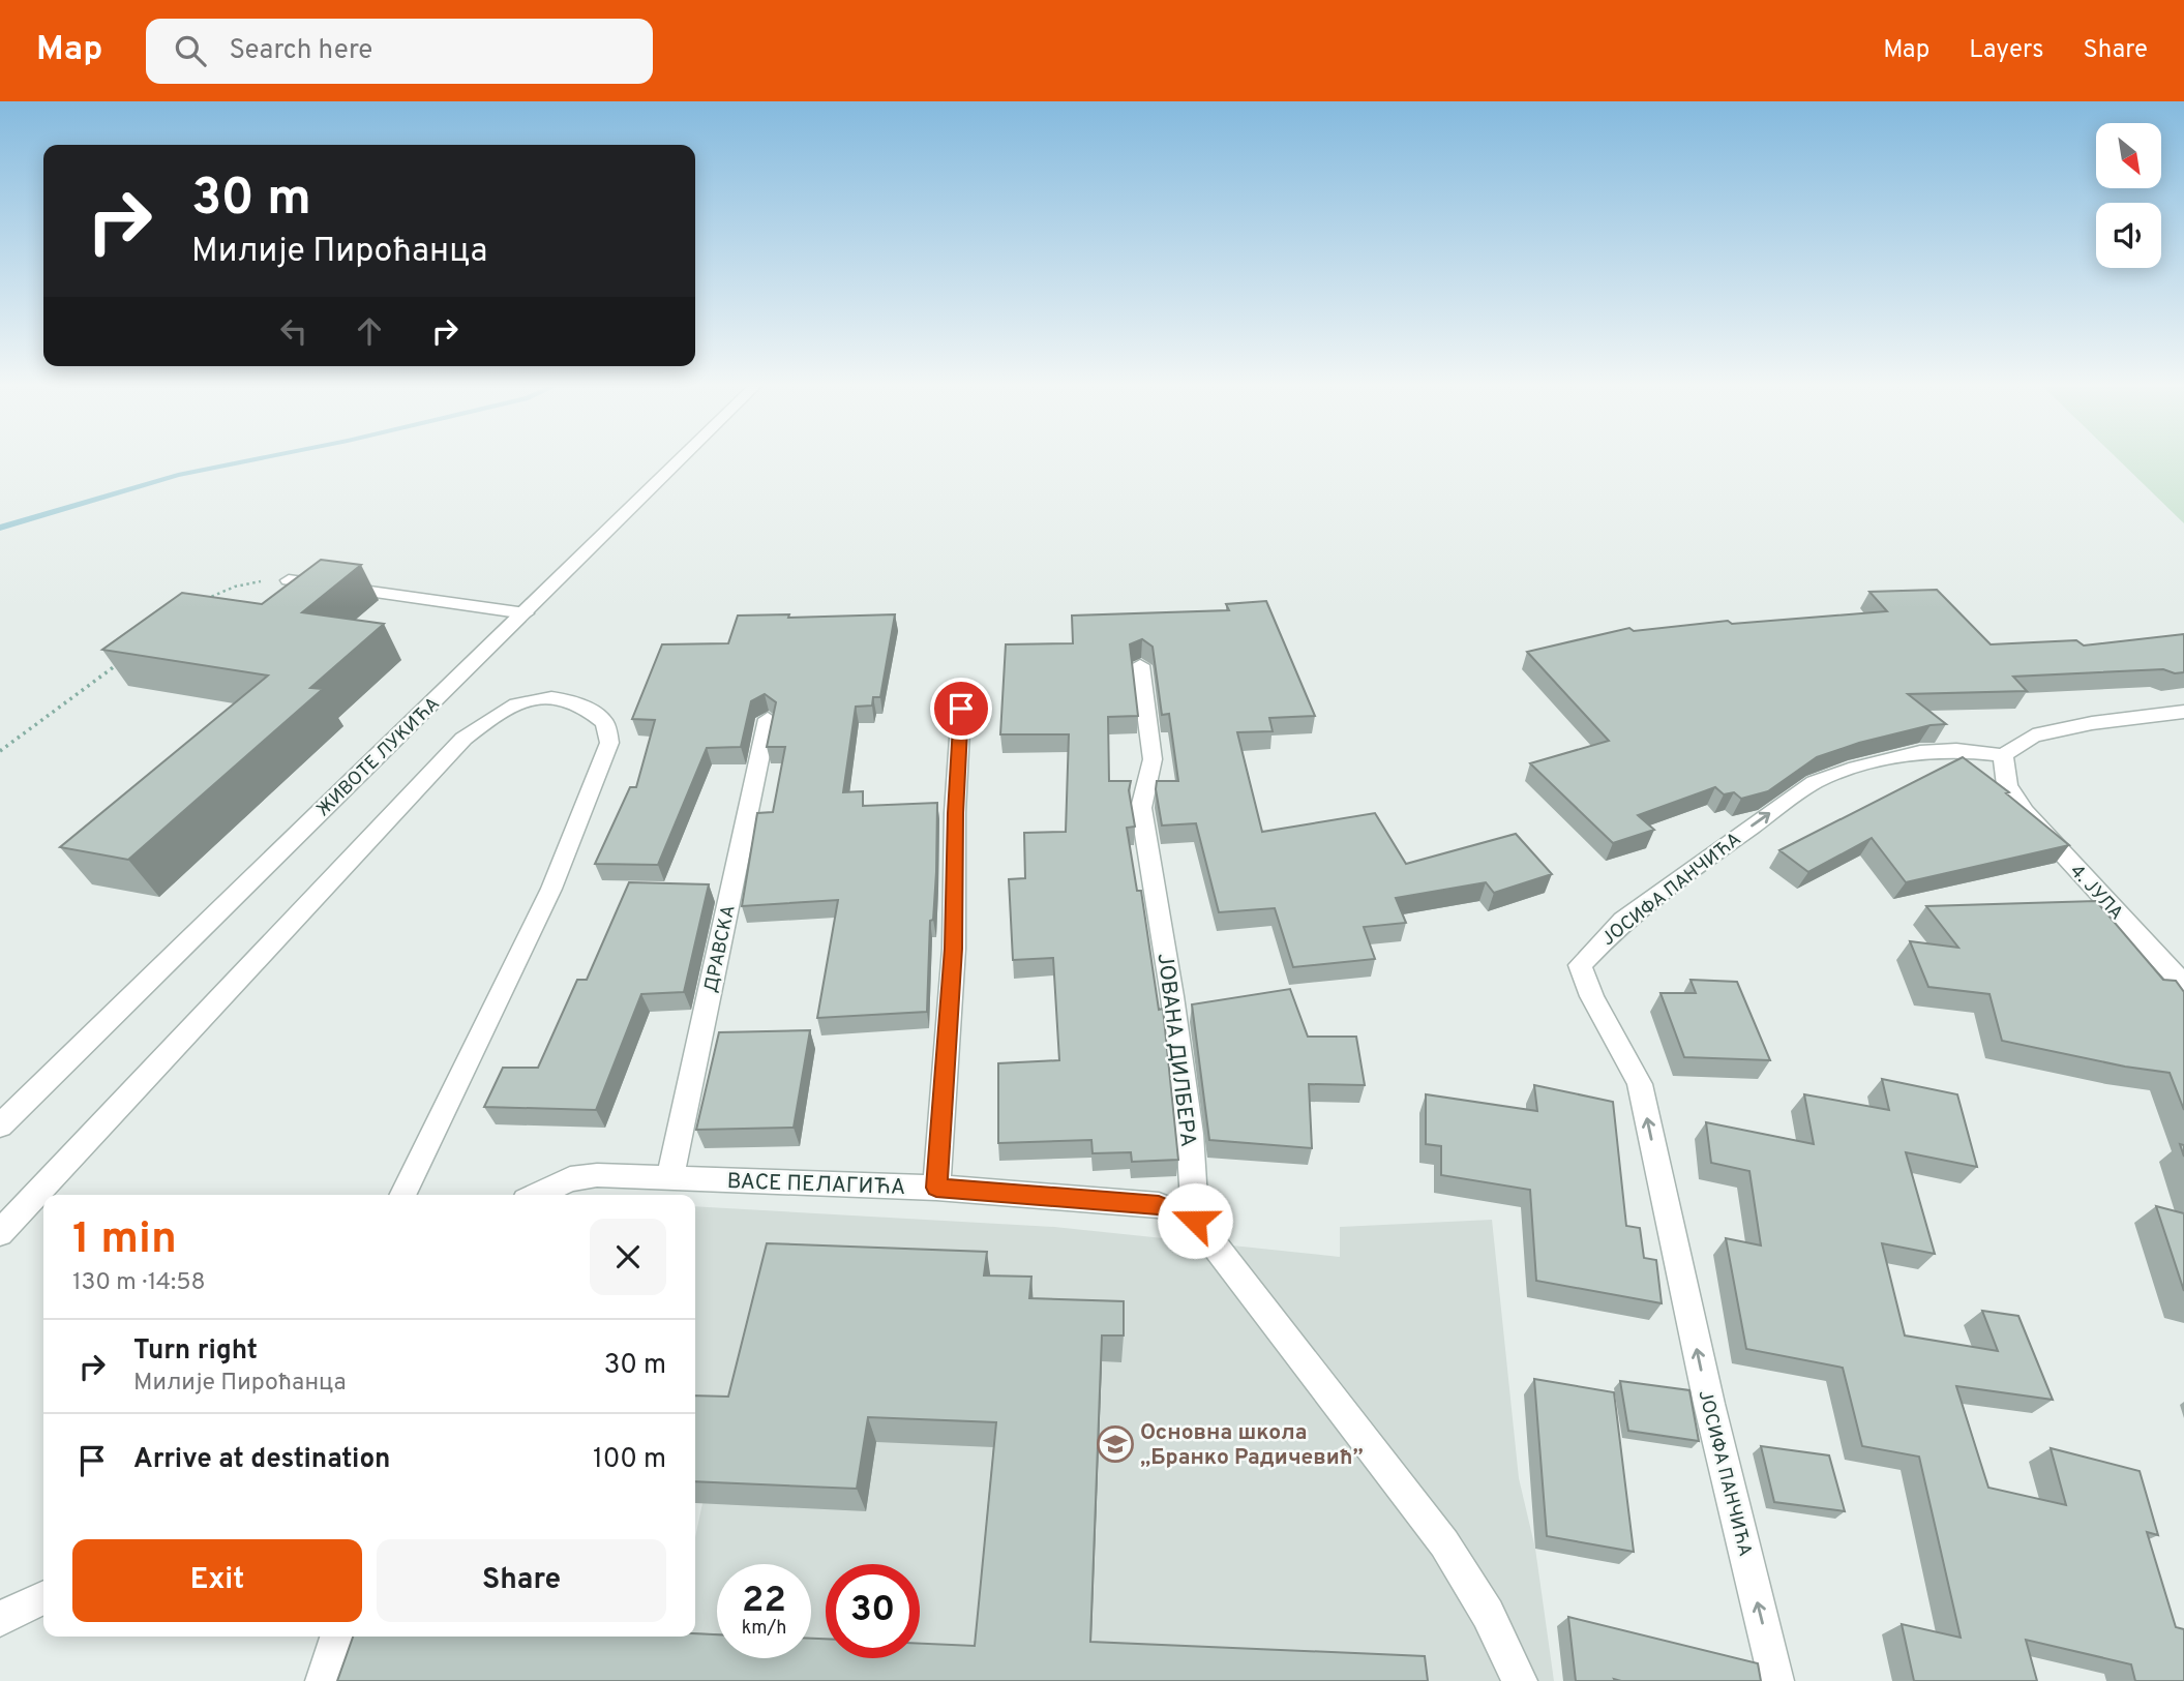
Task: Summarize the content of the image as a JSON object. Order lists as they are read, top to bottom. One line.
{"streets":{"street":["ЖИВОТЕ ЛУКИЋА","ЈОСИФА ПАНЧИЋА","4. ЈУЛА","ДРАВСКА","ЈОВАНА ДИЛБЕРА","ВАСЕ ПЕЛАГИЋА"]},"crossings":[["ЈОСИФА ПАНЧИЋА","4. ЈУЛА"],["ДРАВСКА","ВАСЕ ПЕЛАГИЋА"],["ЈОВАНА ДИЛБЕРА","ВАСЕ ПЕЛАГИЋА"]],"places":{"school or university":["Основна школа „Бранко Радичевић”"]},"north":"bottom right","page":{"header":"Map","search":"Search here","nav":["Map","Layers","Share"],"turn":["30 m","Милије Пироћанца"],"heading":["1 min","130 m · 14:58"],"list":[{"name":"Turn right","note":"Милије Пироћанца","value":"30 m"},{"name":"Arrive at destination","value":"100 m"}],"buttons":["Exit","Share"],"speed":"22 km/h","limit":"30"}}
